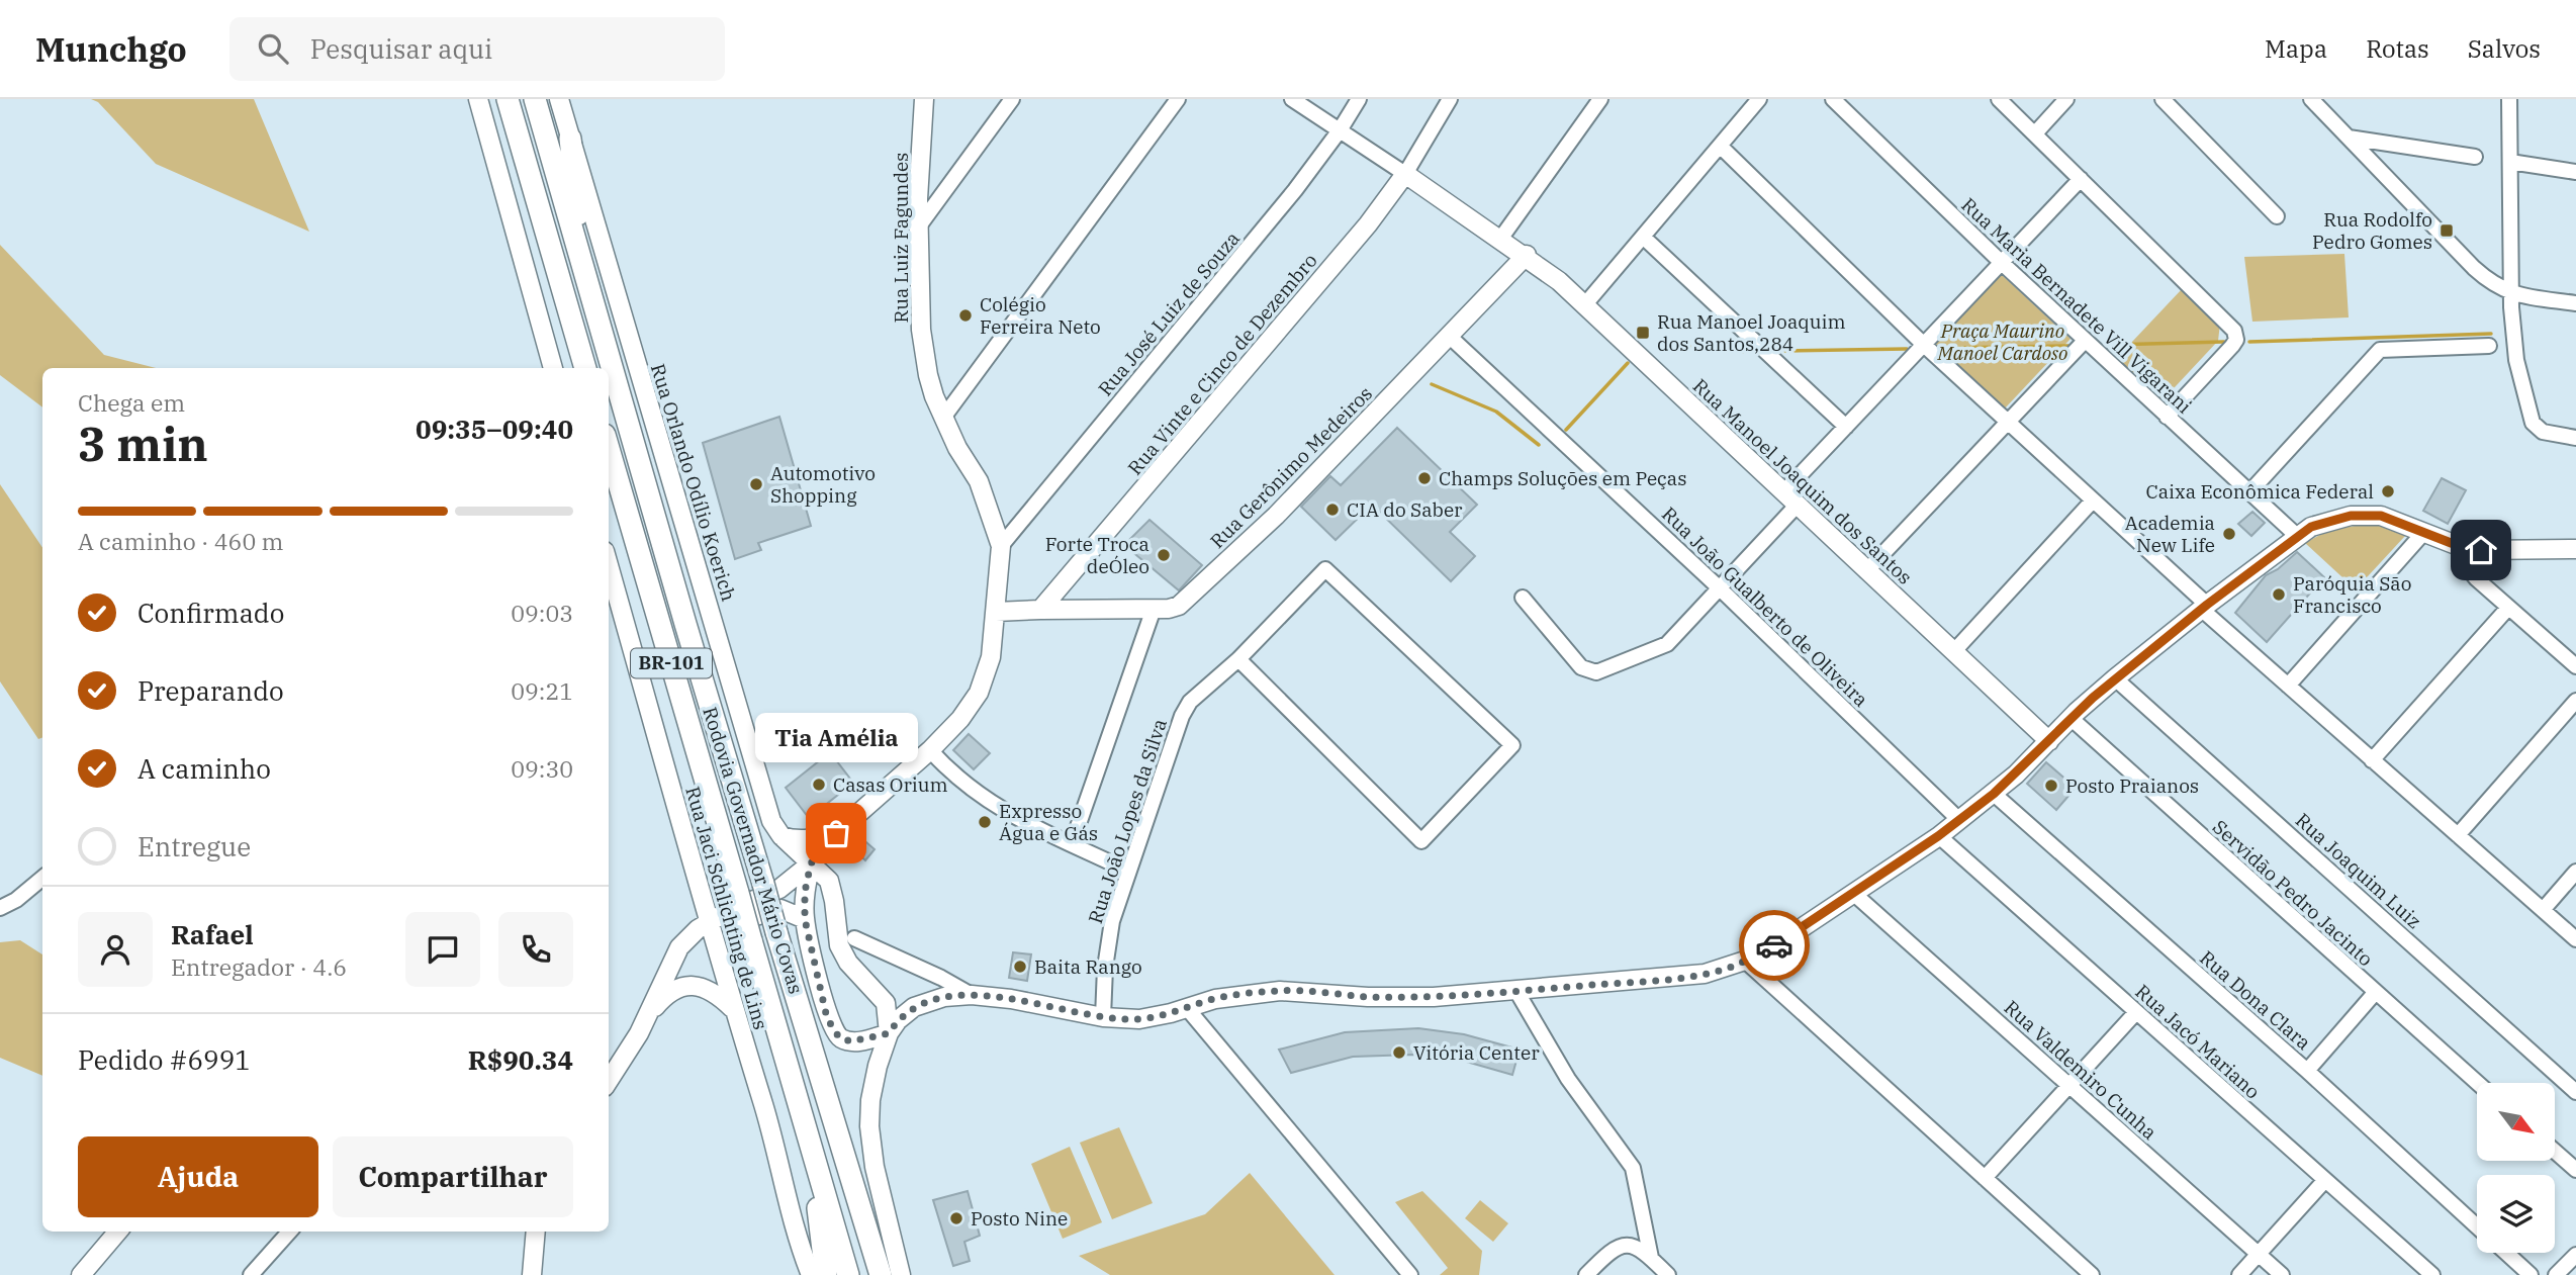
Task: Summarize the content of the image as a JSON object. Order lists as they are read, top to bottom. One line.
{"streets":{"highway":["BR-101","Rodovia Governador Mário Covas"],"main road":["Rua Luiz Fagundes","Rua Vinte e Cinco de Dezembro","Rua Gerônimo Medeiros","Rua Manoel Joaquim dos Santos","Rua Orlando Odílio Koerich","Rua Jaci Schlichting de Lins"],"street":["Rua Maria Bernadete Vill Vigarani","Rua José Luiz de Souza","Rua João Gualberto de Oliveira","Rua João Lopes da Silva","Rua Joaquim Luiz","Servidão Pedro Jacinto","Rua Dona Clara","Rua Jacó Mariano","Rua Valdemiro Cunha"]},"crossings":[["Rua Luiz Fagundes","Rua José Luiz de Souza"],["Rua Luiz Fagundes","Rua Orlando Odílio Koerich"],["Rua Luiz Fagundes","Rua Jaci Schlichting de Lins"],["Rua Vinte e Cinco de Dezembro","Rua Gerônimo Medeiros"],["Rua Vinte e Cinco de Dezembro","Rua Manoel Joaquim dos Santos"],["Rua Gerônimo Medeiros","Rua Manoel Joaquim dos Santos"],["Rua Gerônimo Medeiros","Rua João Gualberto de Oliveira"]],"parks":["Praça Maurino Manoel Cardoso"],"places":{"transit":["Rua Rodolfo Pedro Gomes","Rua Manoel Joaquim dos Santos,284"],"other":["Colégio Ferreira Neto","Champs Soluções em Peças","Automotivo Shopping","Caixa Econômica Federal","CIA do Saber","Academia New Life","Forte Troca deÓleo","Paróquia São Francisco","Casas Orium","Posto Praianos","Expresso Água e Gás","Tia Amélia","Baita Rango","Vitória Center","Posto Nine"]},"north":"bottom right","page":{"header":"Munchgo","search":"Pesquisar aqui","nav":["Mapa","Rotas","Salvos"],"heading":["3 min","Chega em","09:35–09:40"],"panel":["Rafael","Entregador · 4.6","Pedido #6991","R$90.34"],"bar":"A caminho · 460 m","list":[["Confirmado","09:03"],["Preparando","09:21"],["A caminho","09:30"],"Entregue"],"bubble":"Tia Amélia","buttons":["Ajuda","Compartilhar"]}}
